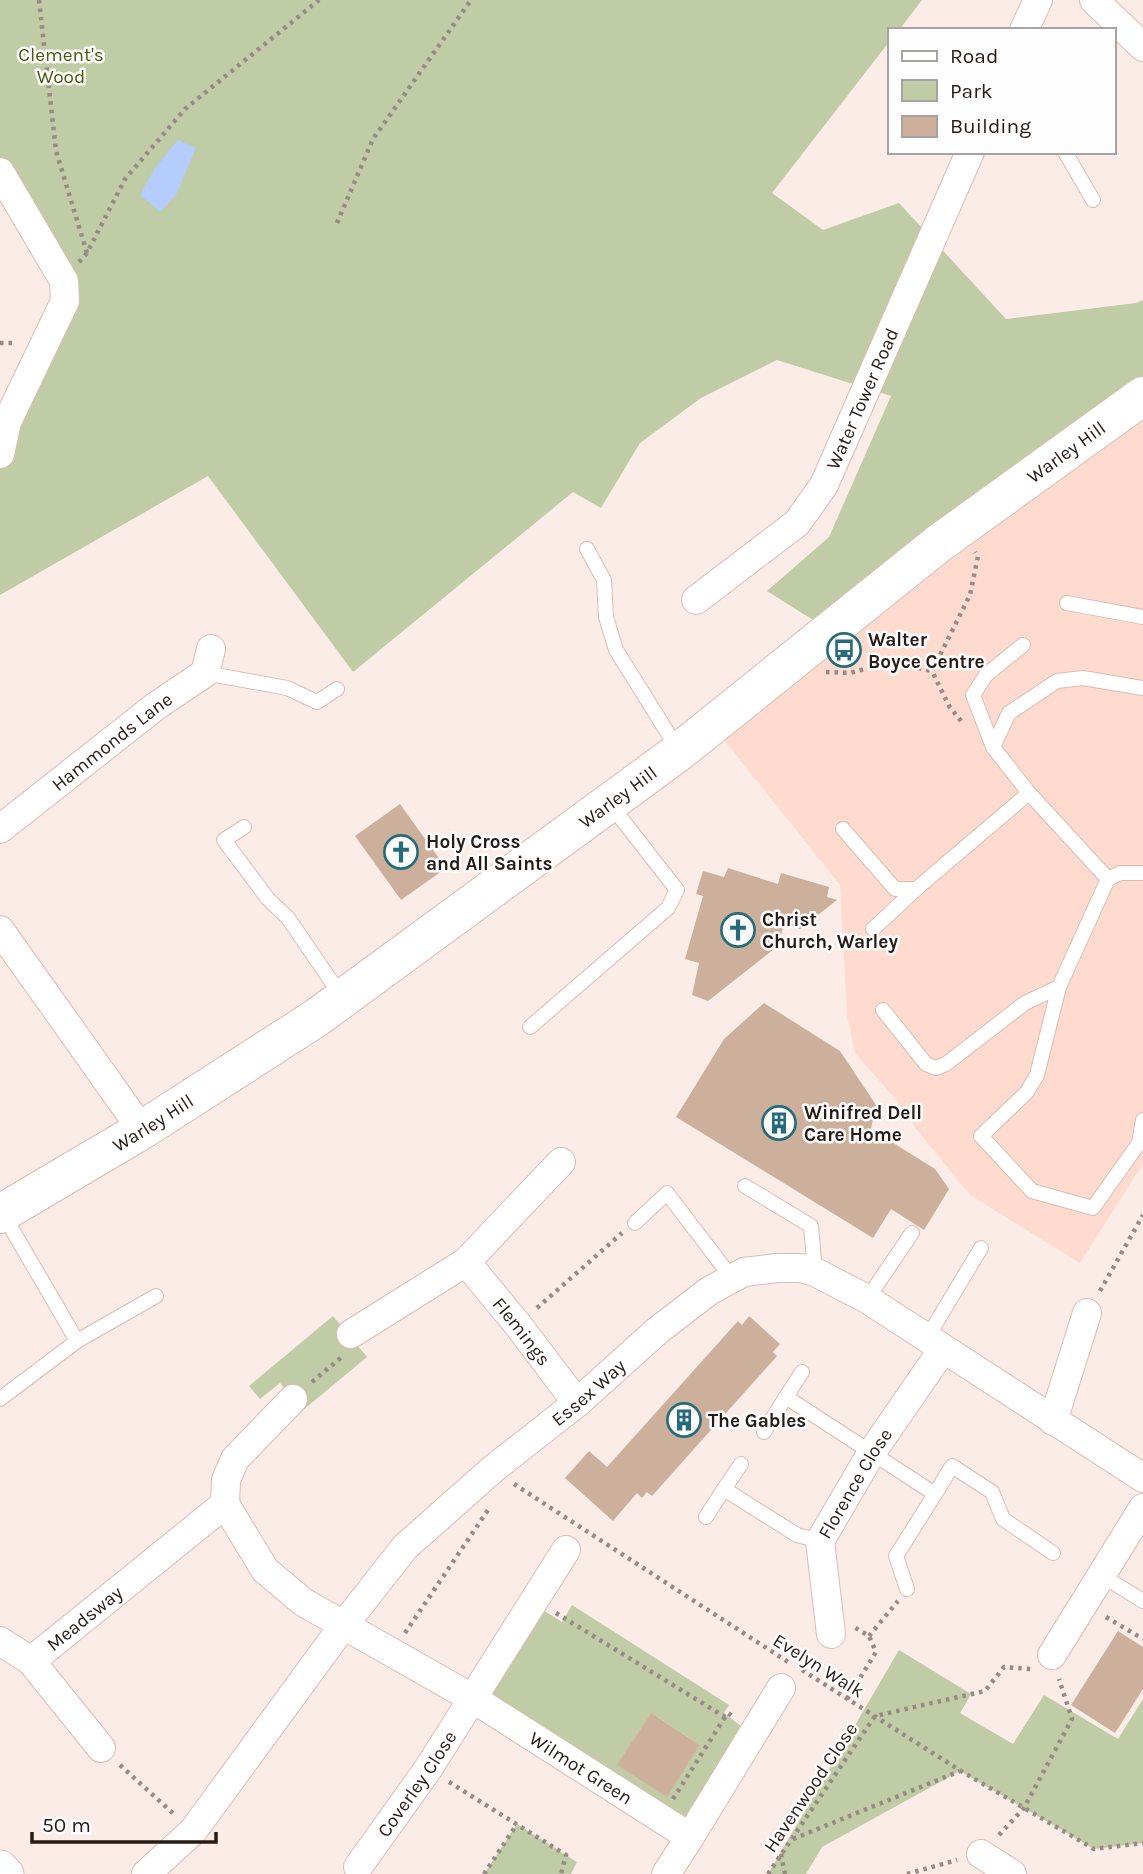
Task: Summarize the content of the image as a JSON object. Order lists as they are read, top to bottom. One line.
{"streets":{"main road":["Warley Hill"],"street":["Water Tower Road","Hammonds Lane","Flemings","Essex Way","Florence Close","Meadsway","Wilmot Green","Coverley Close"],"path":["Evelyn Walk","Havenwood Close"]},"crossings":[["Flemings","Essex Way"],["Essex Way","Florence Close"],["Essex Way","Evelyn Walk"],["Essex Way","Wilmot Green"],["Evelyn Walk","Havenwood Close"],["Wilmot Green","Coverley Close"]],"parks":["Clement's Wood"],"places":{"bus stop":["Walter Boyce Centre"],"church":["Holy Cross and All Saints","Christ Church, Warley"],"building":["Winifred Dell Care Home","The Gables"]},"legend":["Road","Park","Building"],"scale_bar":"50 m"}
